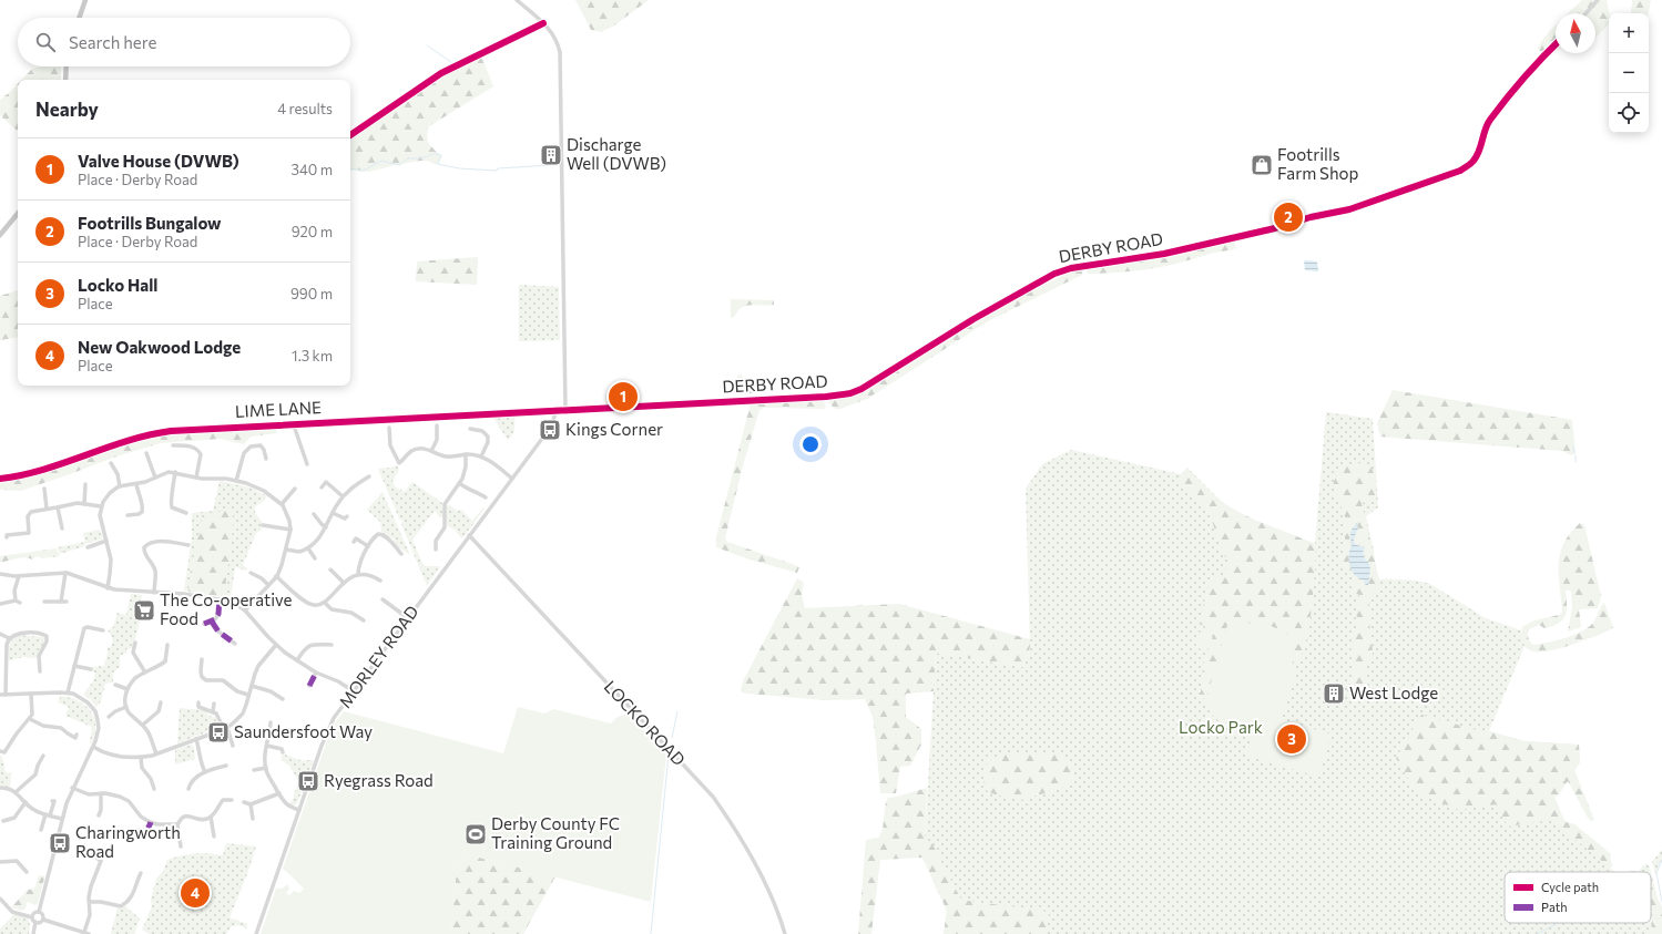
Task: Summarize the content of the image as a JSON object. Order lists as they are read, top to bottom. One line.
{"streets":{"street":["DERBY ROAD","LIME LANE","MORLEY ROAD","LOCKO ROAD"]},"crossings":[["DERBY ROAD","LIME LANE"],["LIME LANE","MORLEY ROAD"],["MORLEY ROAD","LOCKO ROAD"]],"parks":["Locko Park"],"places":{"building":["Discharge Well (DVWB)","West Lodge"],"shop":["Footrills Farm Shop"],"bus stop":["Kings Corner","Saundersfoot Way","Ryegrass Road","Charingworth Road"],"supermarket":["The Co-operative Food"],"sports":["Derby County FC Training Ground"]},"legend":["Cycle path","Path"],"north":"top","page":{"map_buttons":["+","−"],"search":"Search here","heading":["Nearby","4 results"],"list":[{"mark":"1","name":"Valve House (DVWB)","note":"Place · Derby Road","value":"340 m"},{"mark":"2","name":"Footrills Bungalow","note":"Place · Derby Road","value":"920 m"},{"mark":"3","name":"Locko Hall","note":"Place","value":"990 m"},{"mark":"4","name":"New Oakwood Lodge","note":"Place","value":"1.3 km"}],"pins":["2","1","3","4"]}}
